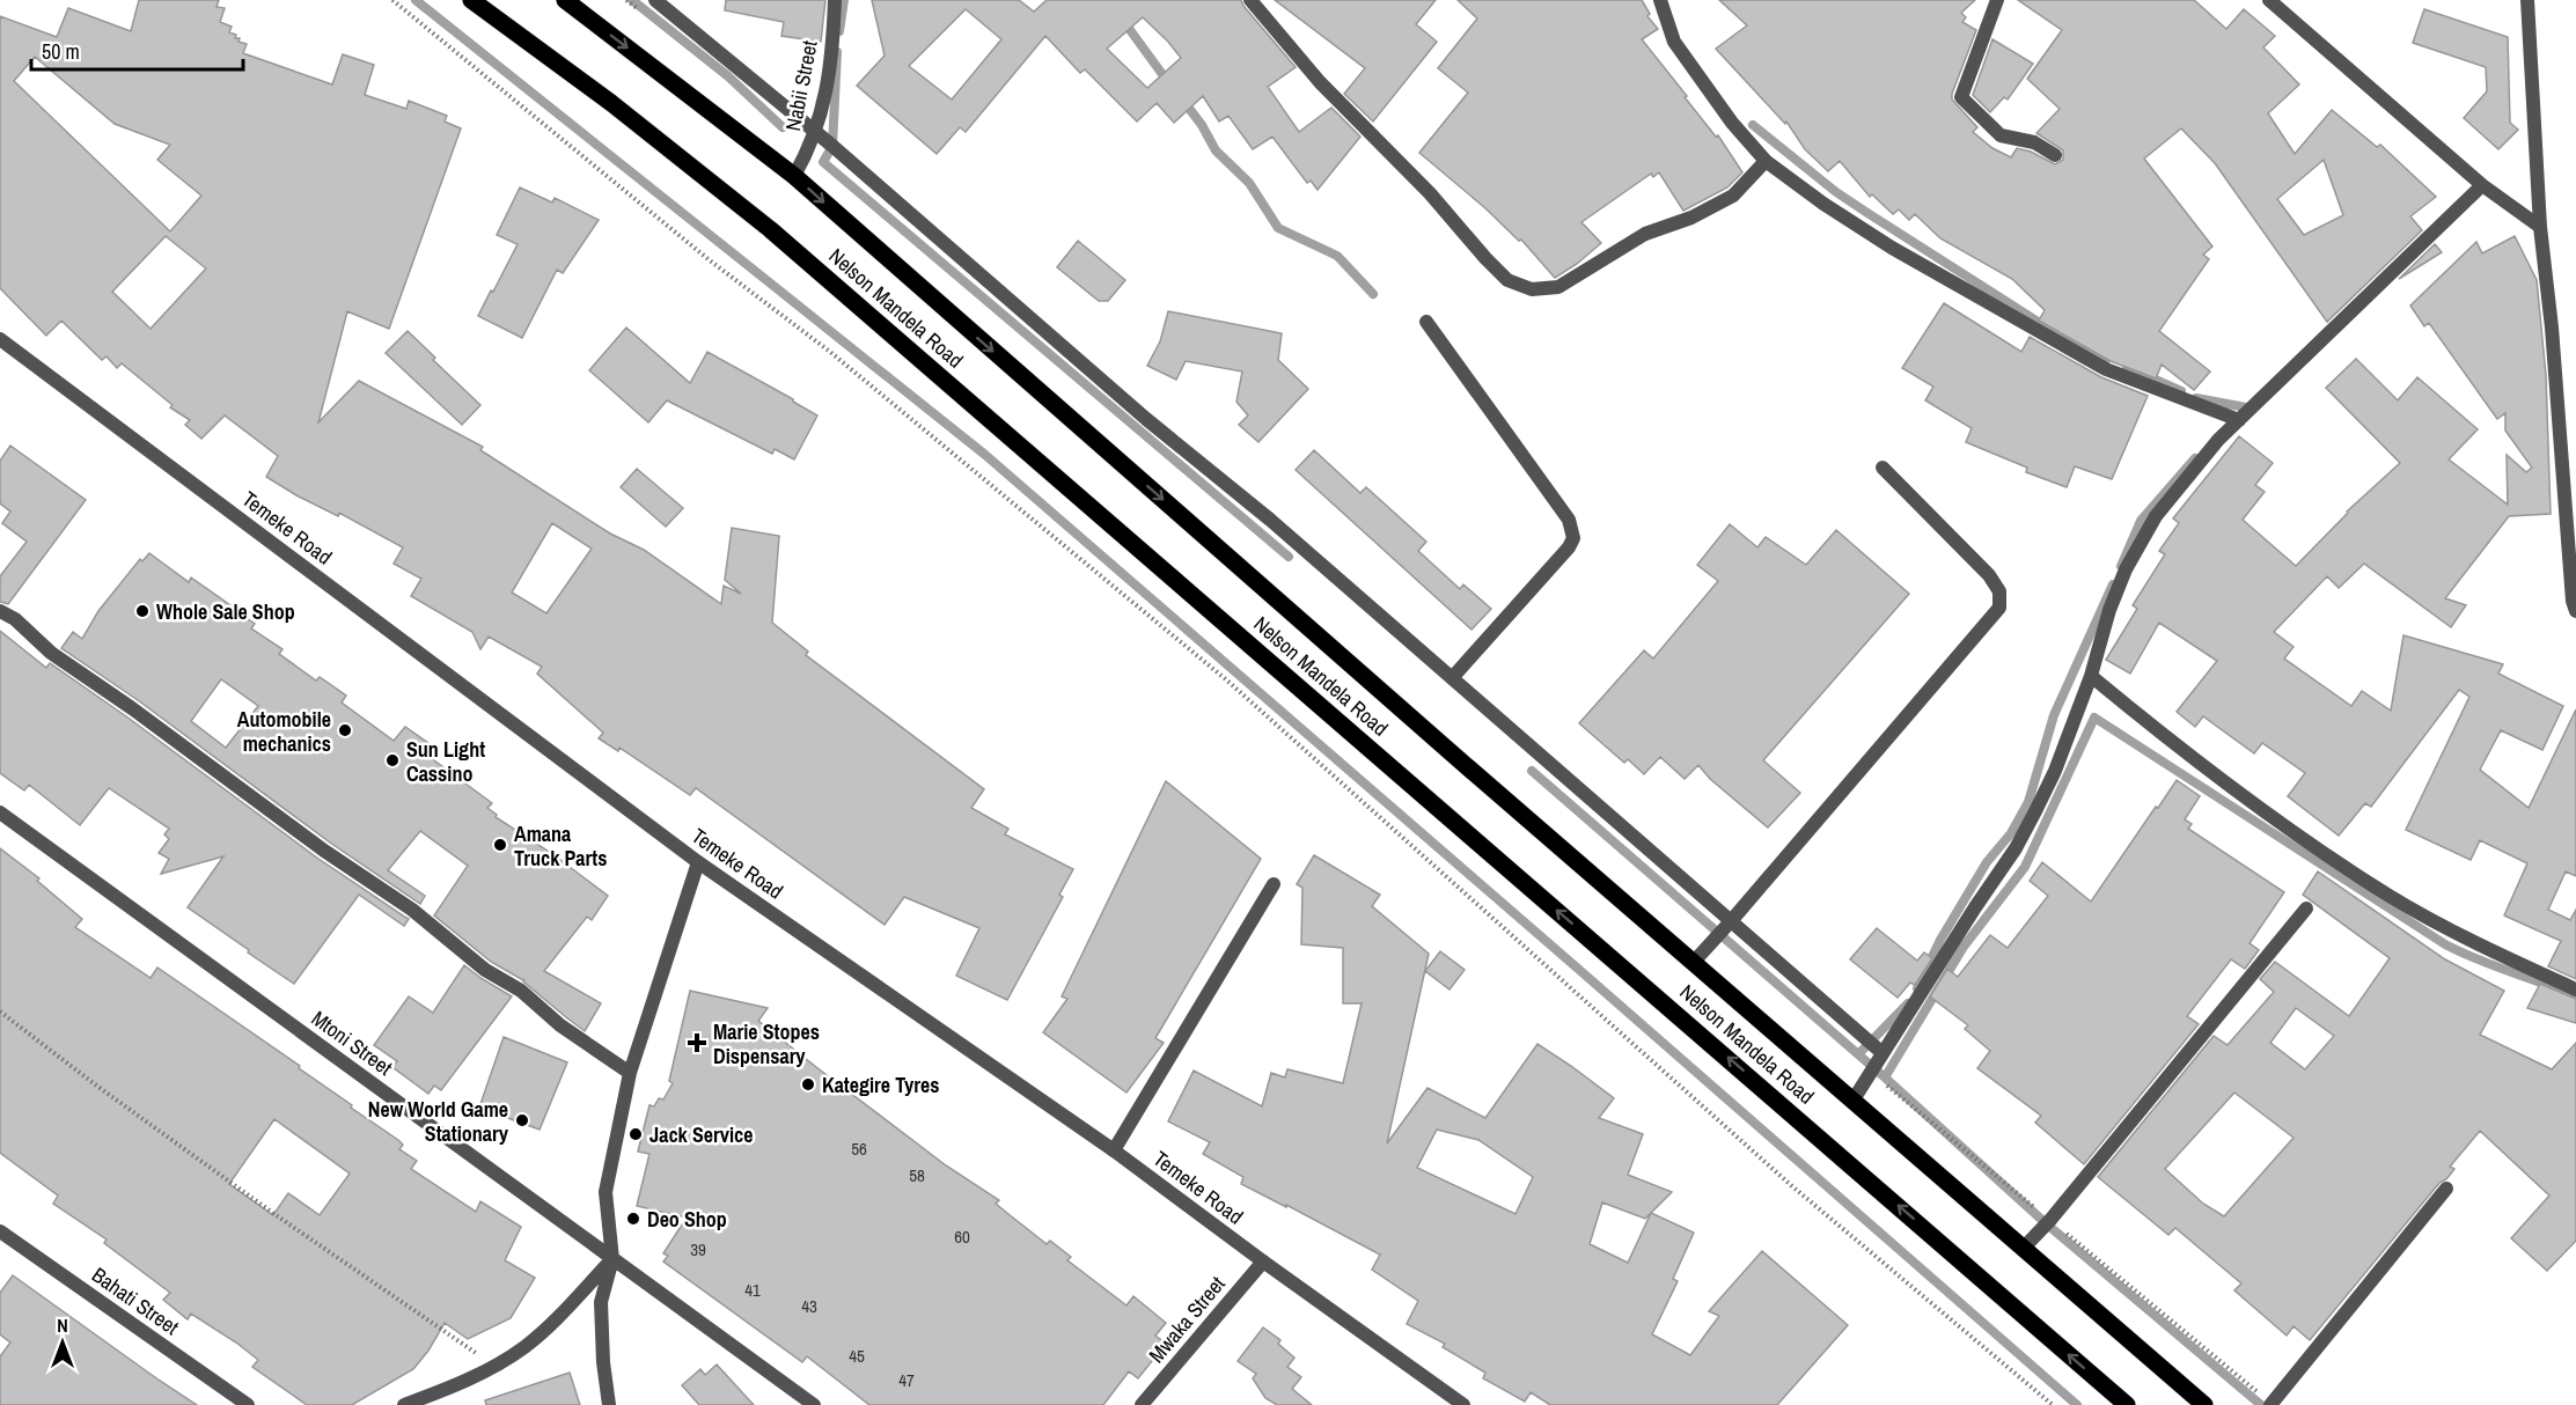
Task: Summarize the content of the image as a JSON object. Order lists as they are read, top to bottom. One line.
{"streets":{"main road":["Nelson Mandela Road"],"street":["Nabii Street","Temeke Road","Mtoni Street","Bahati Street","Mwaka Street"]},"crossings":[["Nabii Street","Nelson Mandela Road"],["Temeke Road","Mwaka Street"]],"places":{"other":["Whole Sale Shop","Automobile mechanics","Sun Light Cassino","Amana Truck Parts","Kategire Tyres","New World Game Stationary","Jack Service","Deo Shop"],"health":["Marie Stopes Dispensary"]},"house_numbers":["56","58","60","39","41","43","45","47"],"scale_bar":"50 m","north":"top"}
